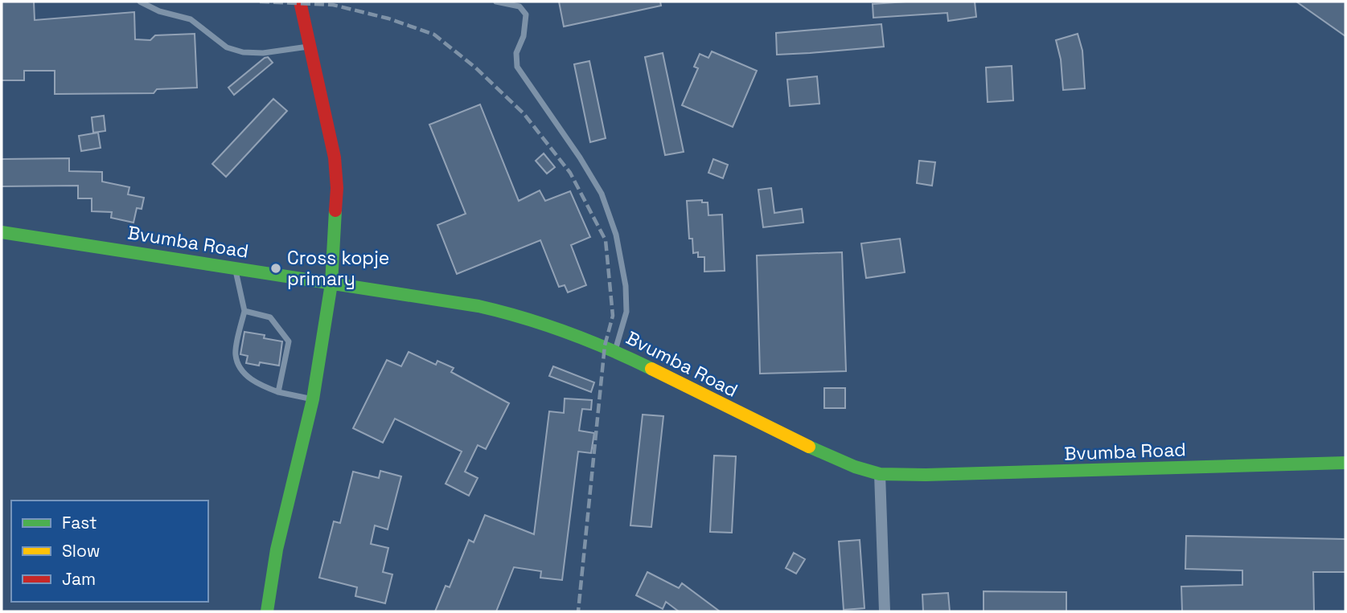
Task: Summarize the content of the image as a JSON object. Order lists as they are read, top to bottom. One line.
{"streets":{"street":["Bvumba Road"]},"places":["Cross kopje primary"],"legend":["Fast","Slow","Jam"]}
